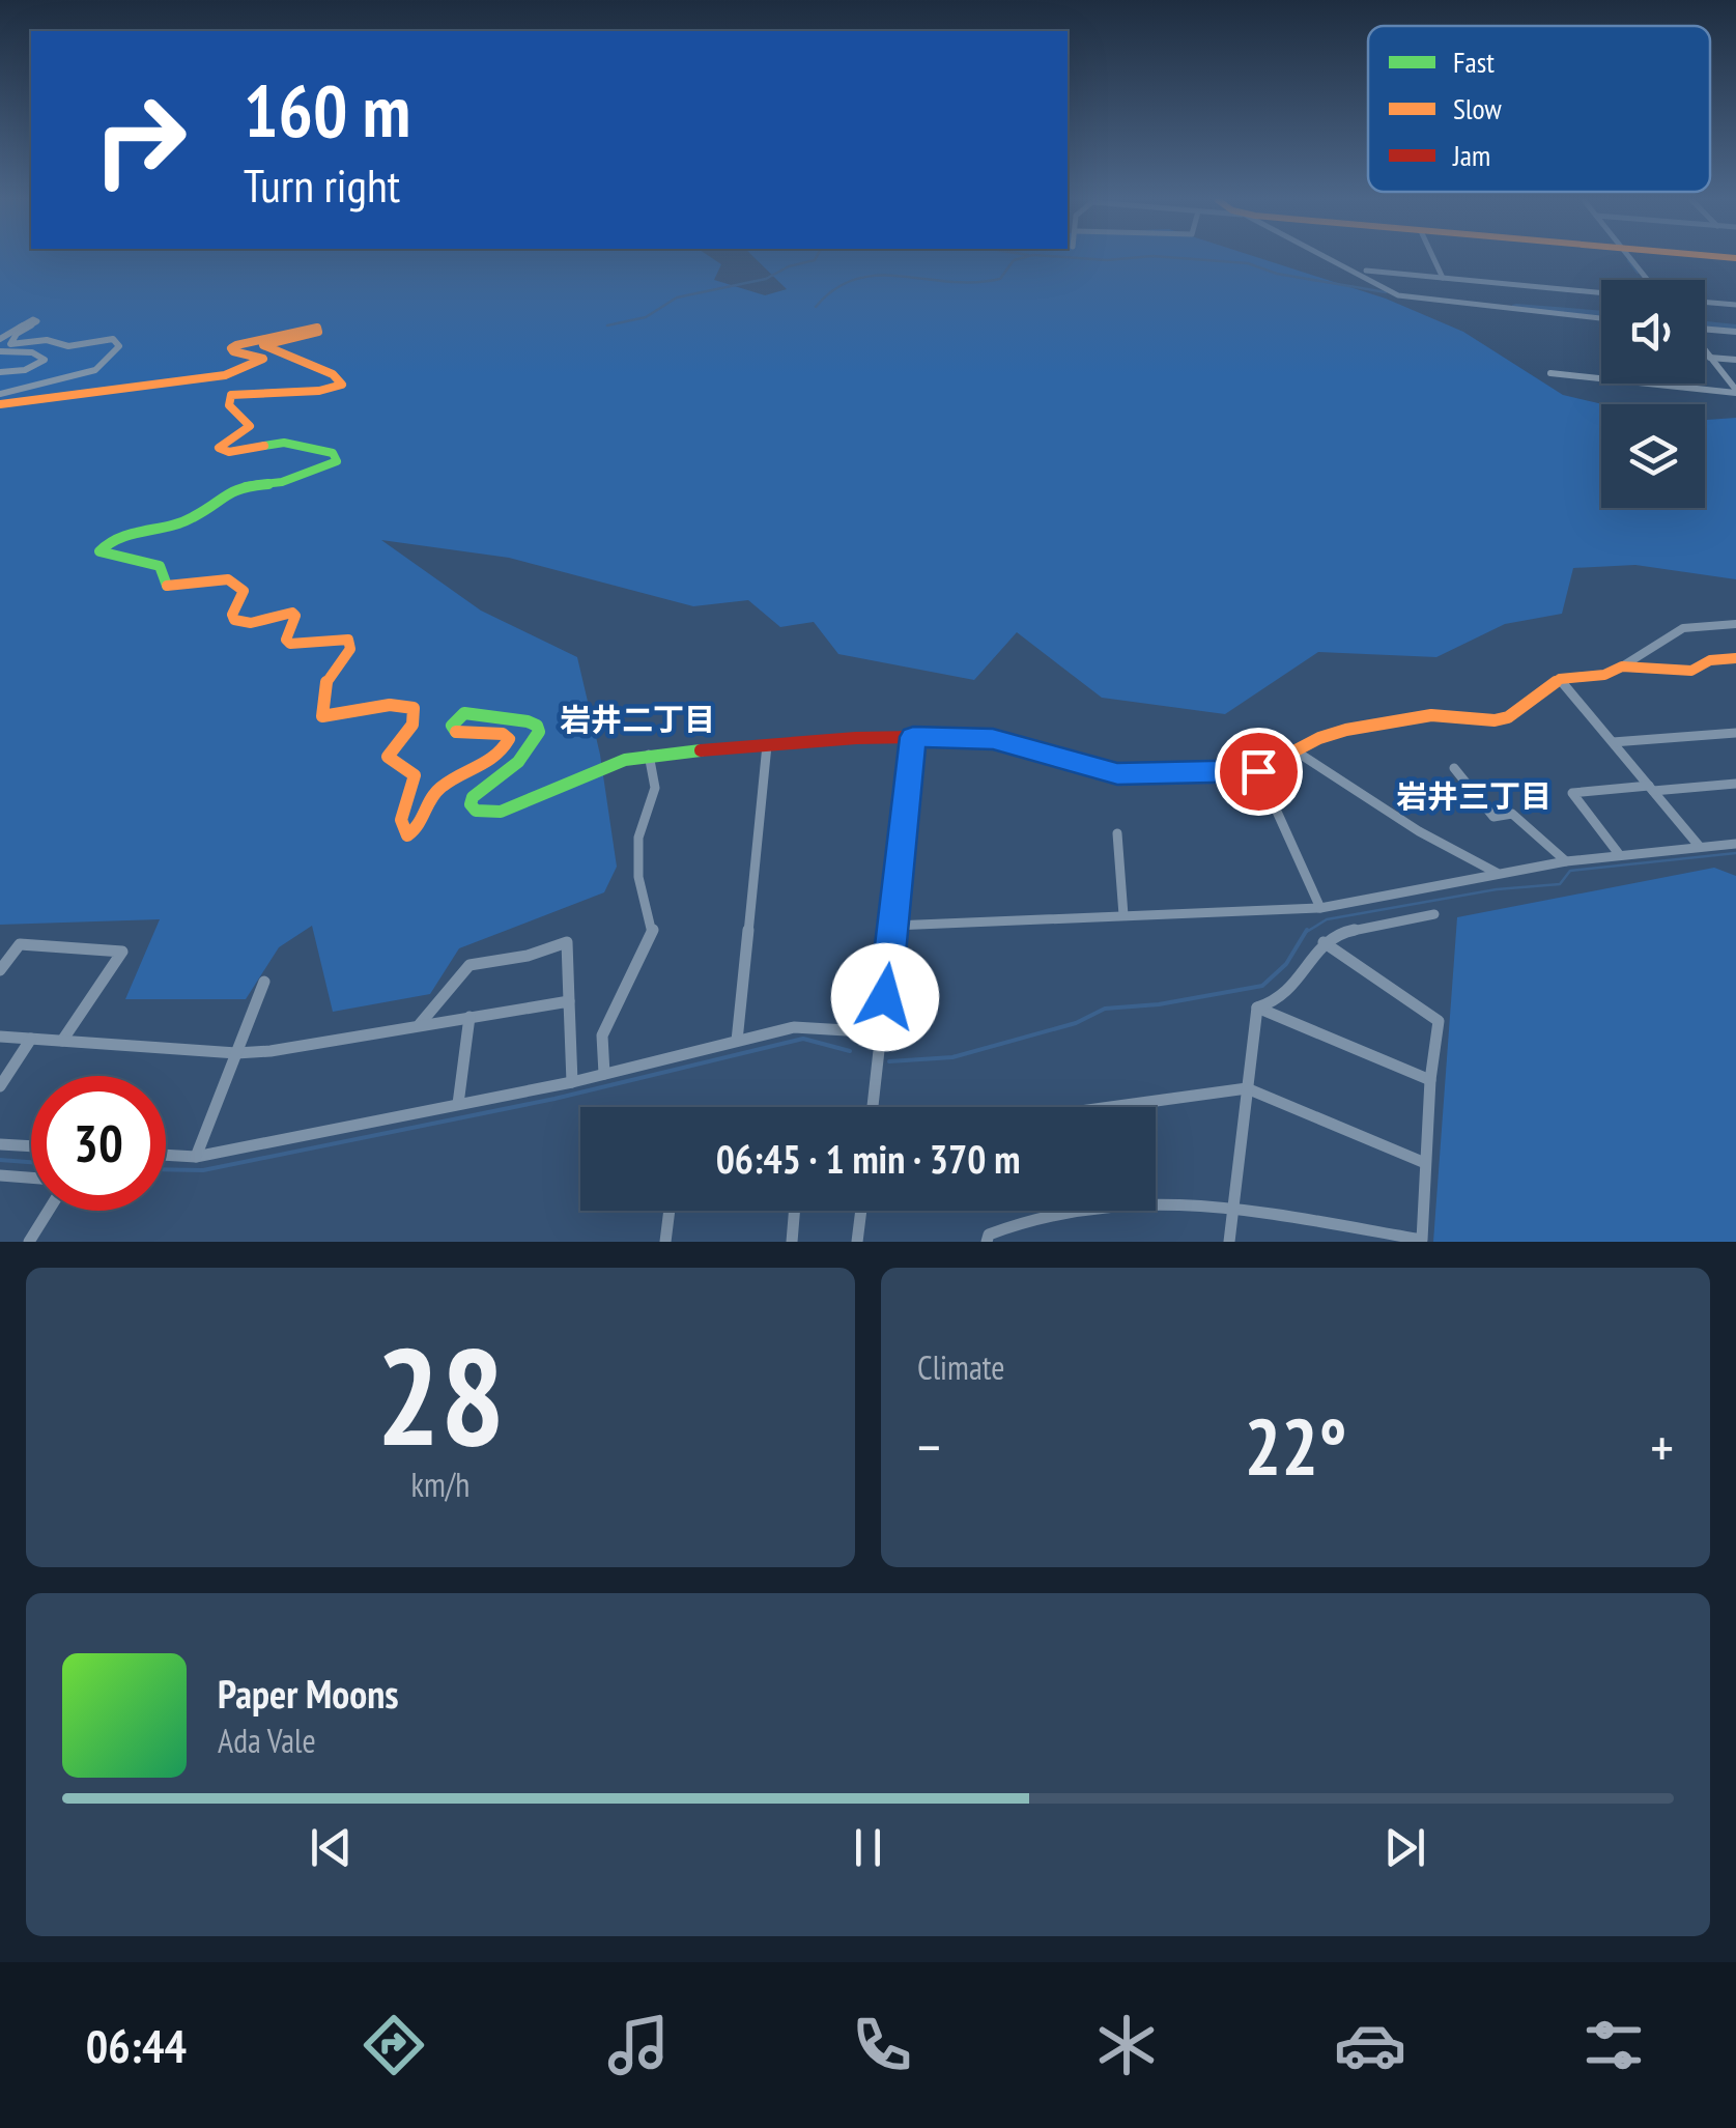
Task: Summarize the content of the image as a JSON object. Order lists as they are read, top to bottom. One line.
{"districts":["岩井二丁目","岩井三丁目"],"legend":["Fast","Slow","Jam"],"page":{"turn":["160 m","Turn right"],"limit":"30","trip":"06:45 · 1 min · 370 m","tile":[["28","km/h"],"Climate"],"heat":["−","22°","+"],"song":["Paper Moons","Ada Vale"],"tabs":"06:44"}}
